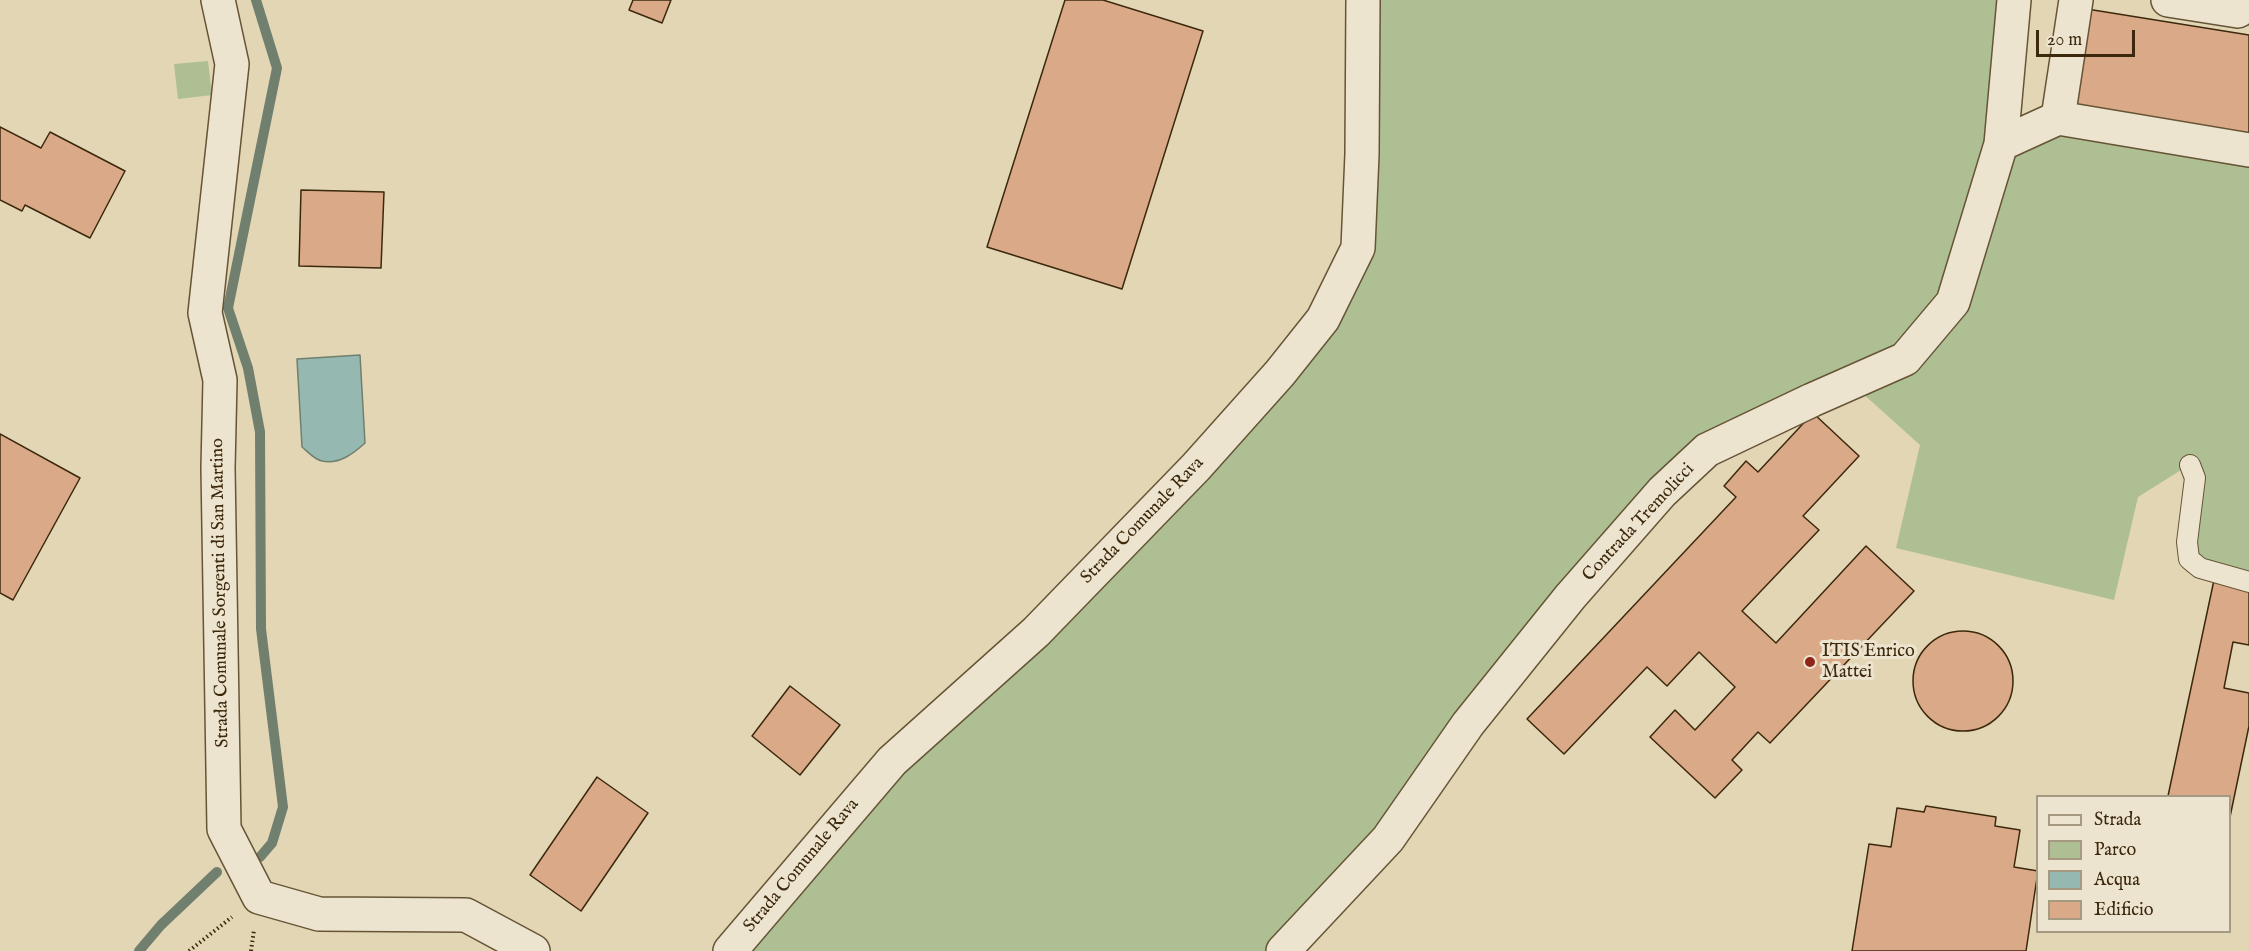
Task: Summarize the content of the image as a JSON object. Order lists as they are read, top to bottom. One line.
{"streets":{"street":["Strada Comunale Rava","Contrada Tremolicci","Strada Comunale Sorgenti di San Martino"]},"places":["ITIS Enrico Mattei"],"legend":["Strada","Parco","Acqua","Edificio"],"scale_bar":"20 m"}
